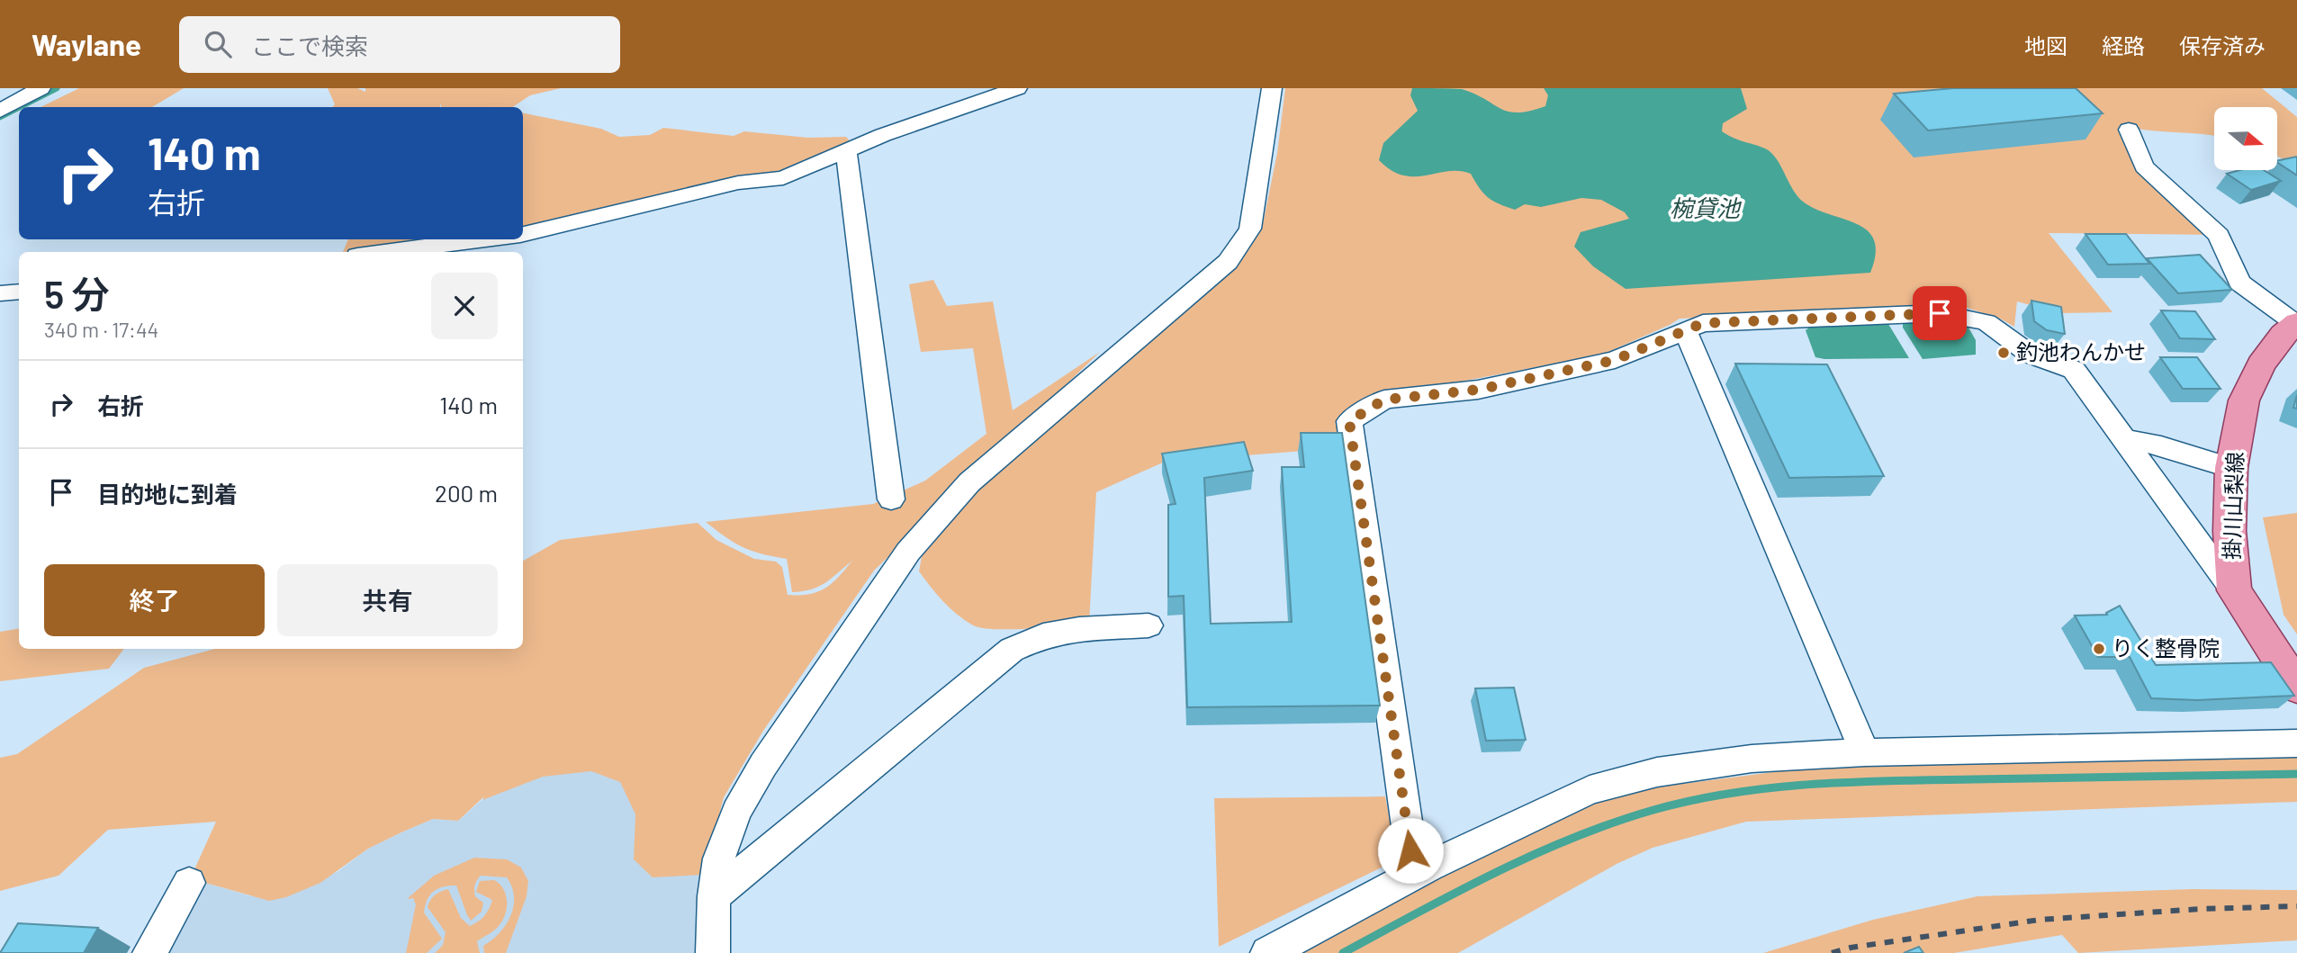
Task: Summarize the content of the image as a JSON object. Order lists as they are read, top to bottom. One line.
{"streets":{"main road":["掛川山梨線"]},"water":["椀貸池"],"places":["釣池わんかせ","りく整骨院"],"north":"right","page":{"header":"Waylane","search":"ここで検索","nav":["地図","経路","保存済み"],"turn":["140 m","右折"],"heading":["5 分","340 m · 17:44"],"list":[{"name":"右折","value":"140 m"},{"name":"目的地に到着","value":"200 m"}],"buttons":["終了","共有"]}}
